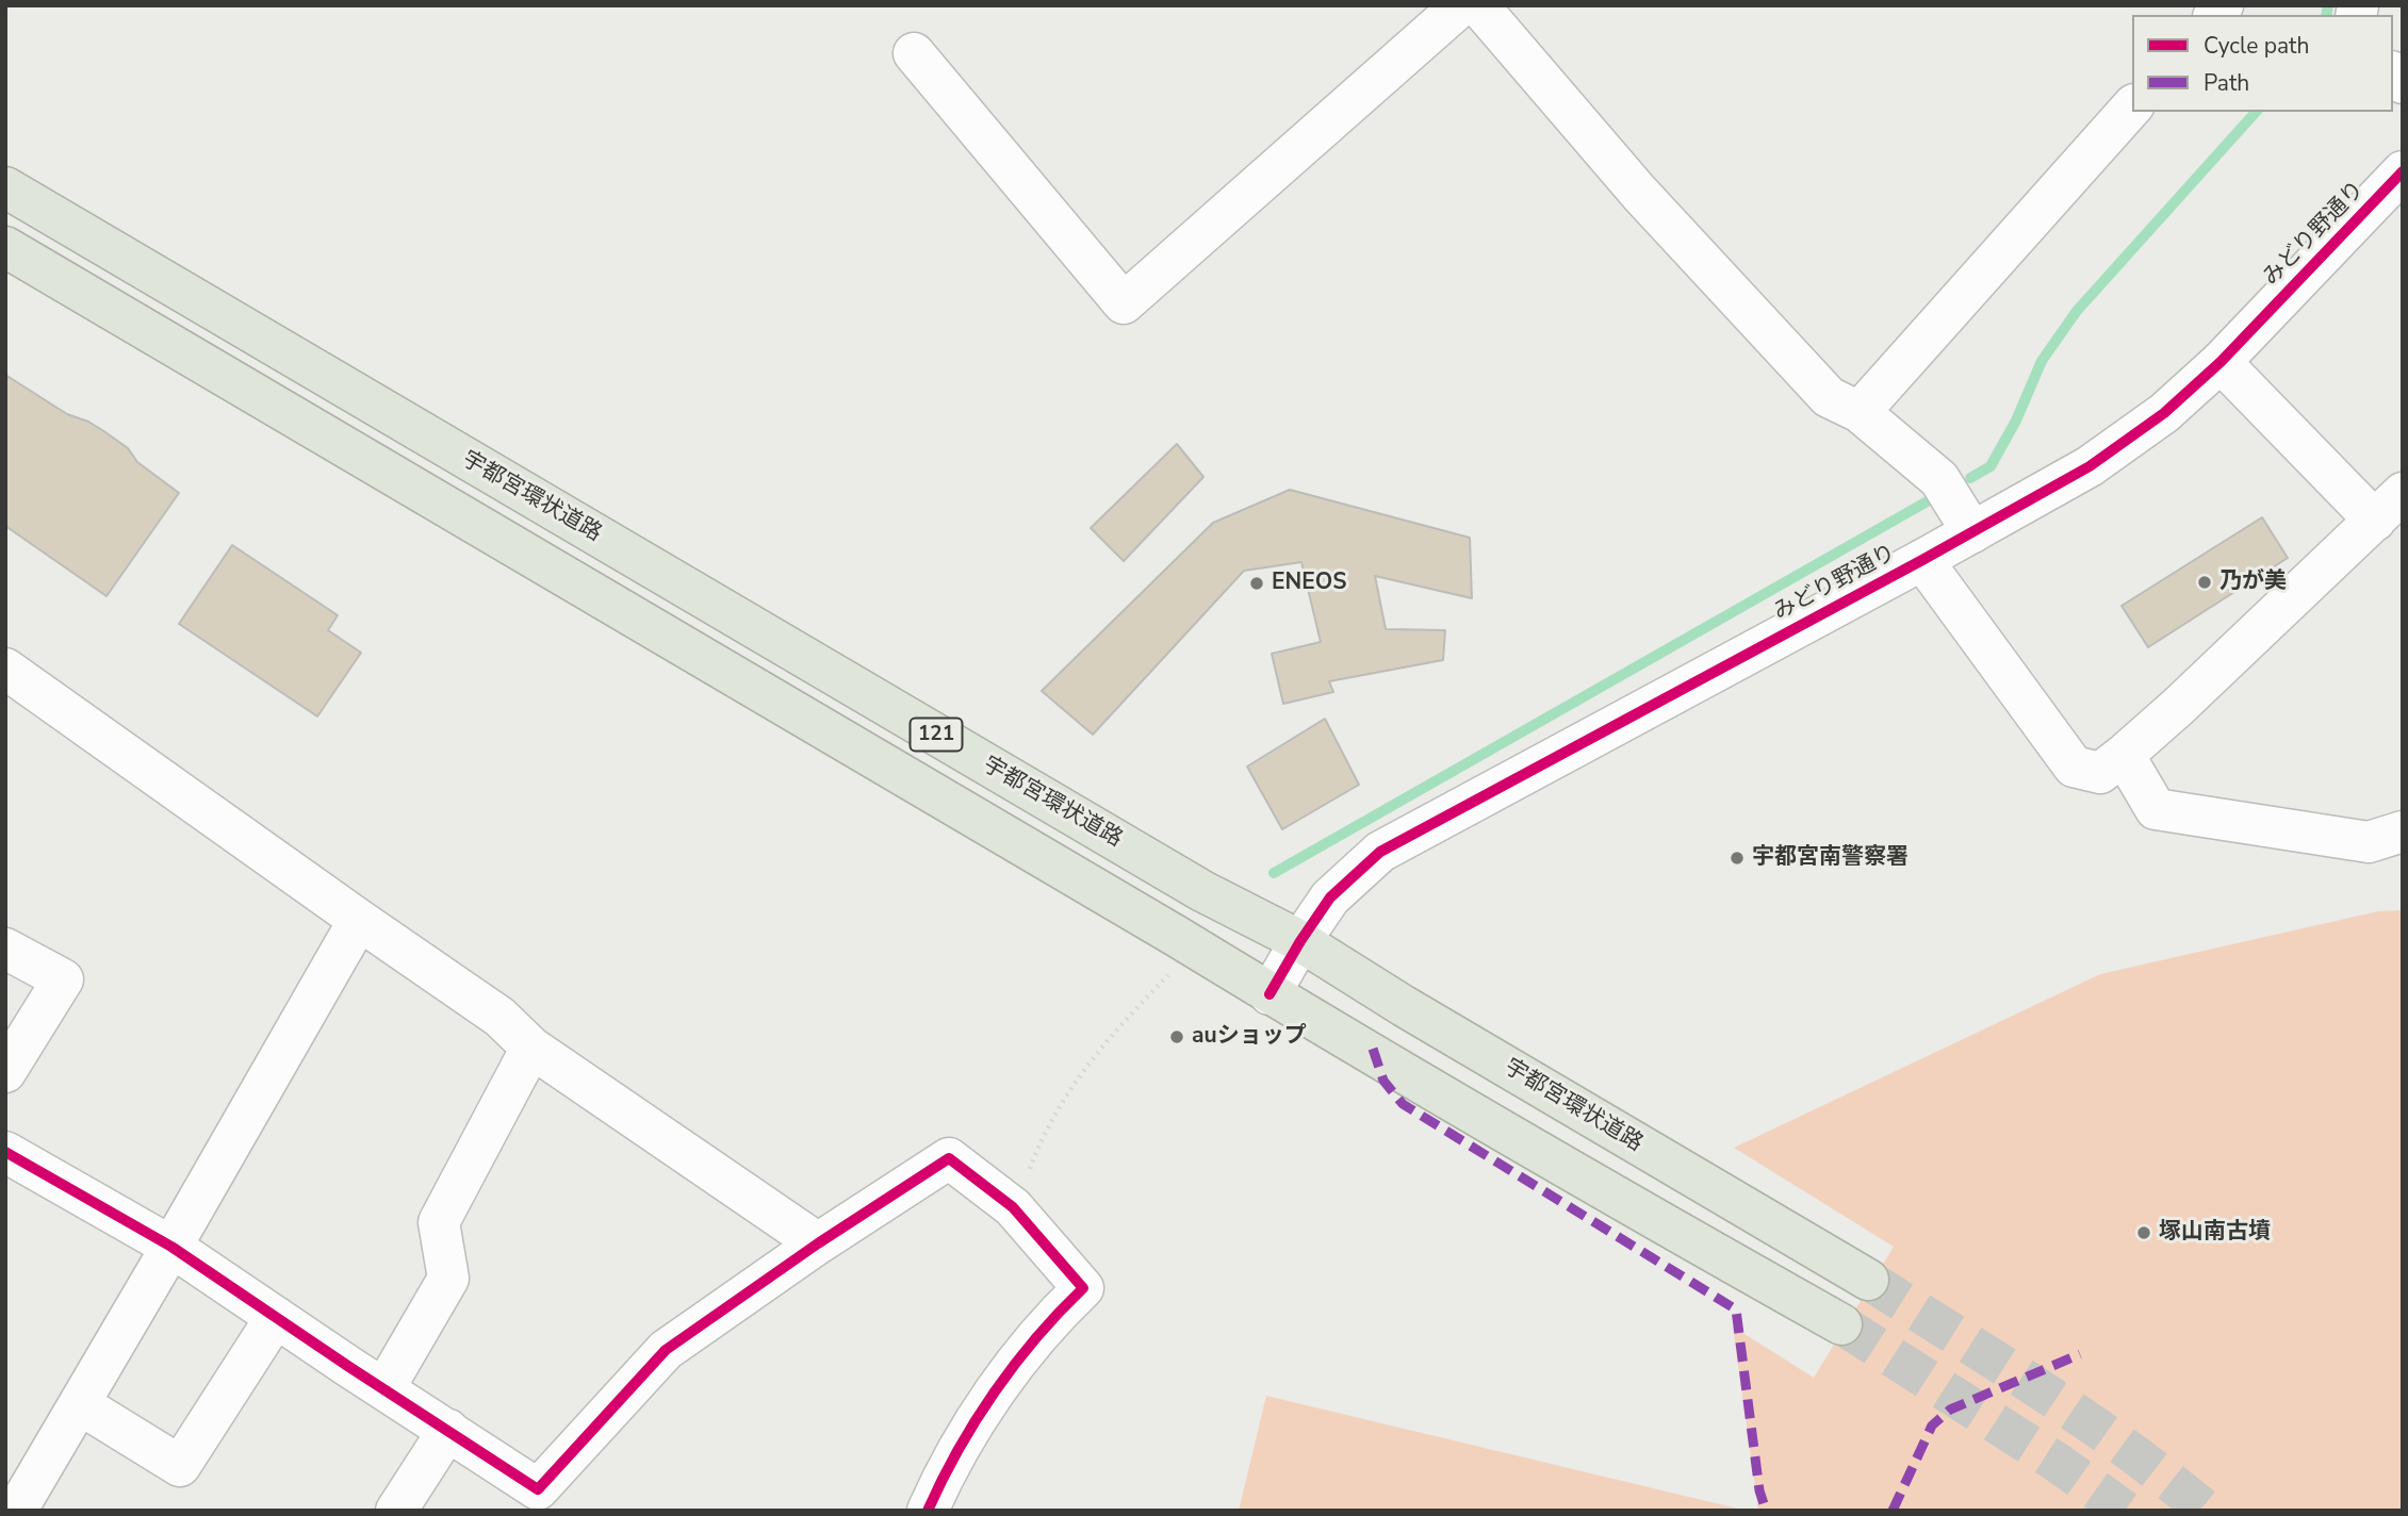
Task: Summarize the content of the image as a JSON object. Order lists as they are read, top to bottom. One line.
{"streets":{"highway":["宇都宮環状道路","121"],"street":["みどり野通り"]},"crossings":[["みどり野通り","宇都宮環状道路"],["みどり野通り","121"]],"places":["乃が美","ENEOS","宇都宮南警察署","auショップ","塚山南古墳"],"legend":["Cycle path","Path"]}
